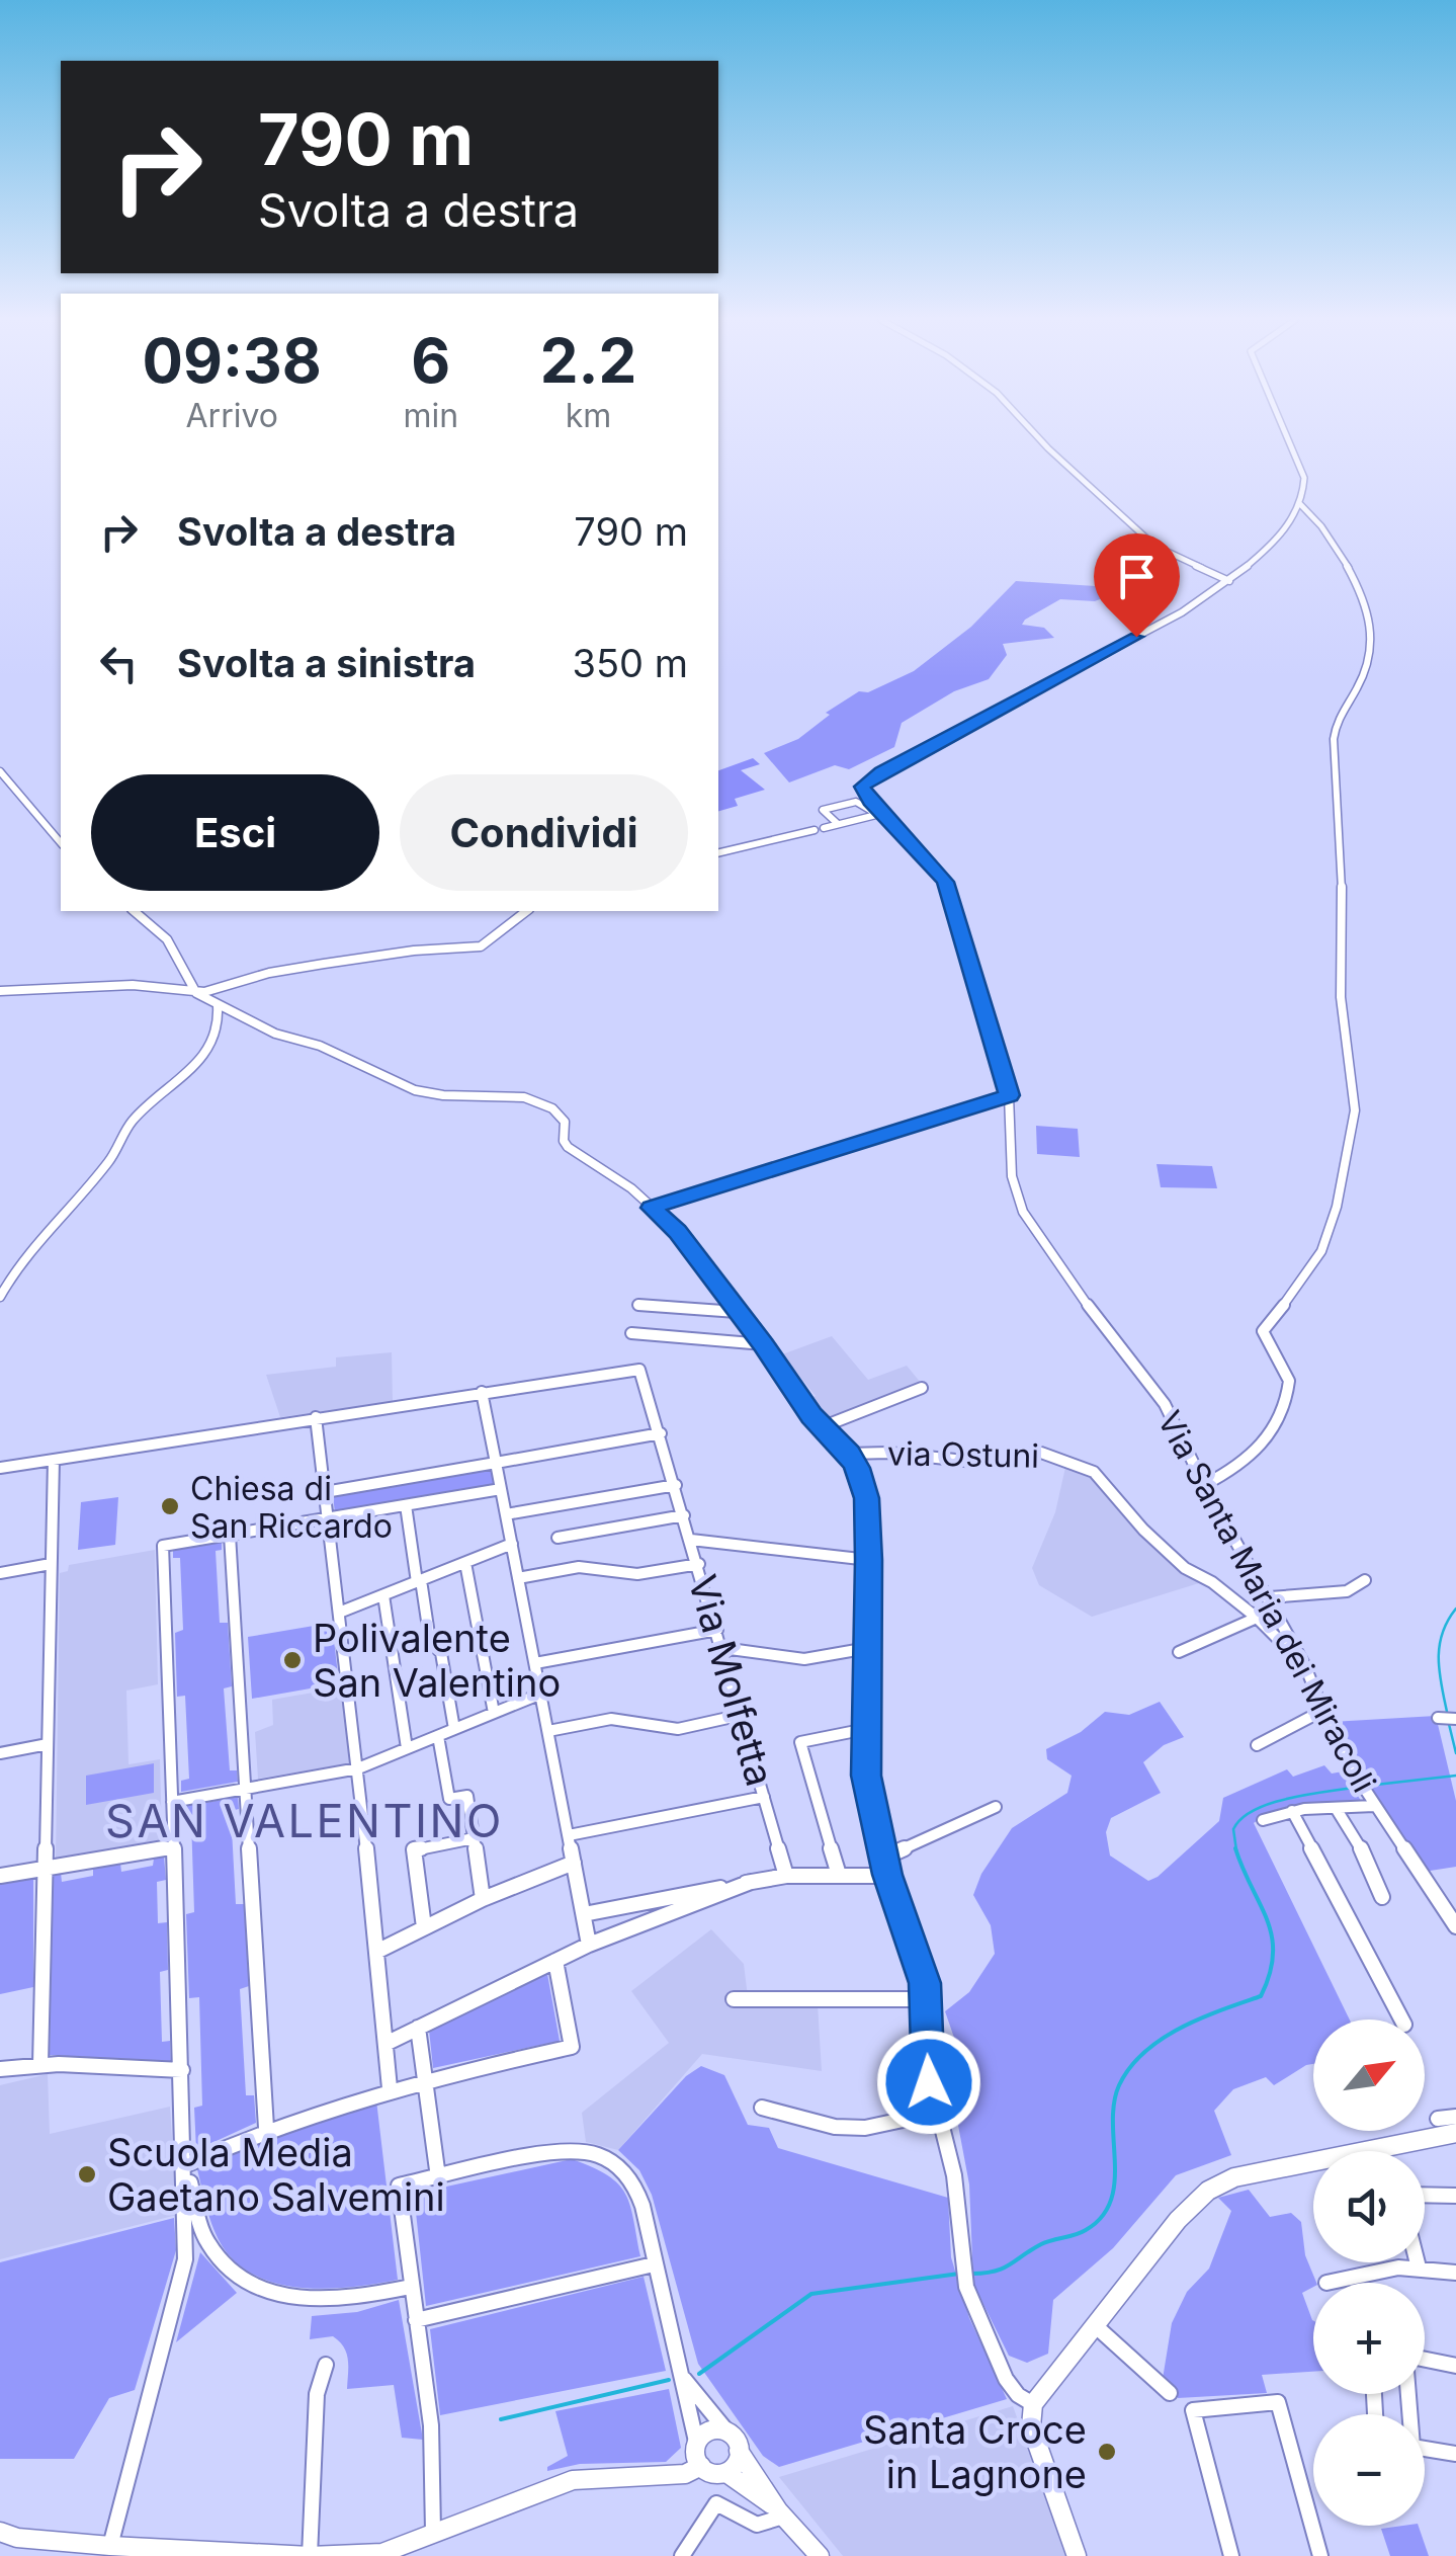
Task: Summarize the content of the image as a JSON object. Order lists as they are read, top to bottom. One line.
{"streets":{"street":["via Ostuni","Via Santa Maria dei Miracoli","Via Molfetta"]},"crossings":[["via Ostuni","Via Santa Maria dei Miracoli"]],"districts":["SAN VALENTINO"],"places":["Chiesa di San Riccardo","Polivalente San Valentino","Scuola Media Gaetano Salvemini","Santa Croce in Lagnone"],"north":"top right","page":{"turn":["790 m","Svolta a destra"],"eta":["09:38","Arrivo","6","min","2.2","km"],"list":[{"name":"Svolta a destra","value":"790 m"},{"name":"Svolta a sinistra","value":"350 m"}],"buttons":["Esci","Condividi"],"map_buttons":["+","−"]}}
